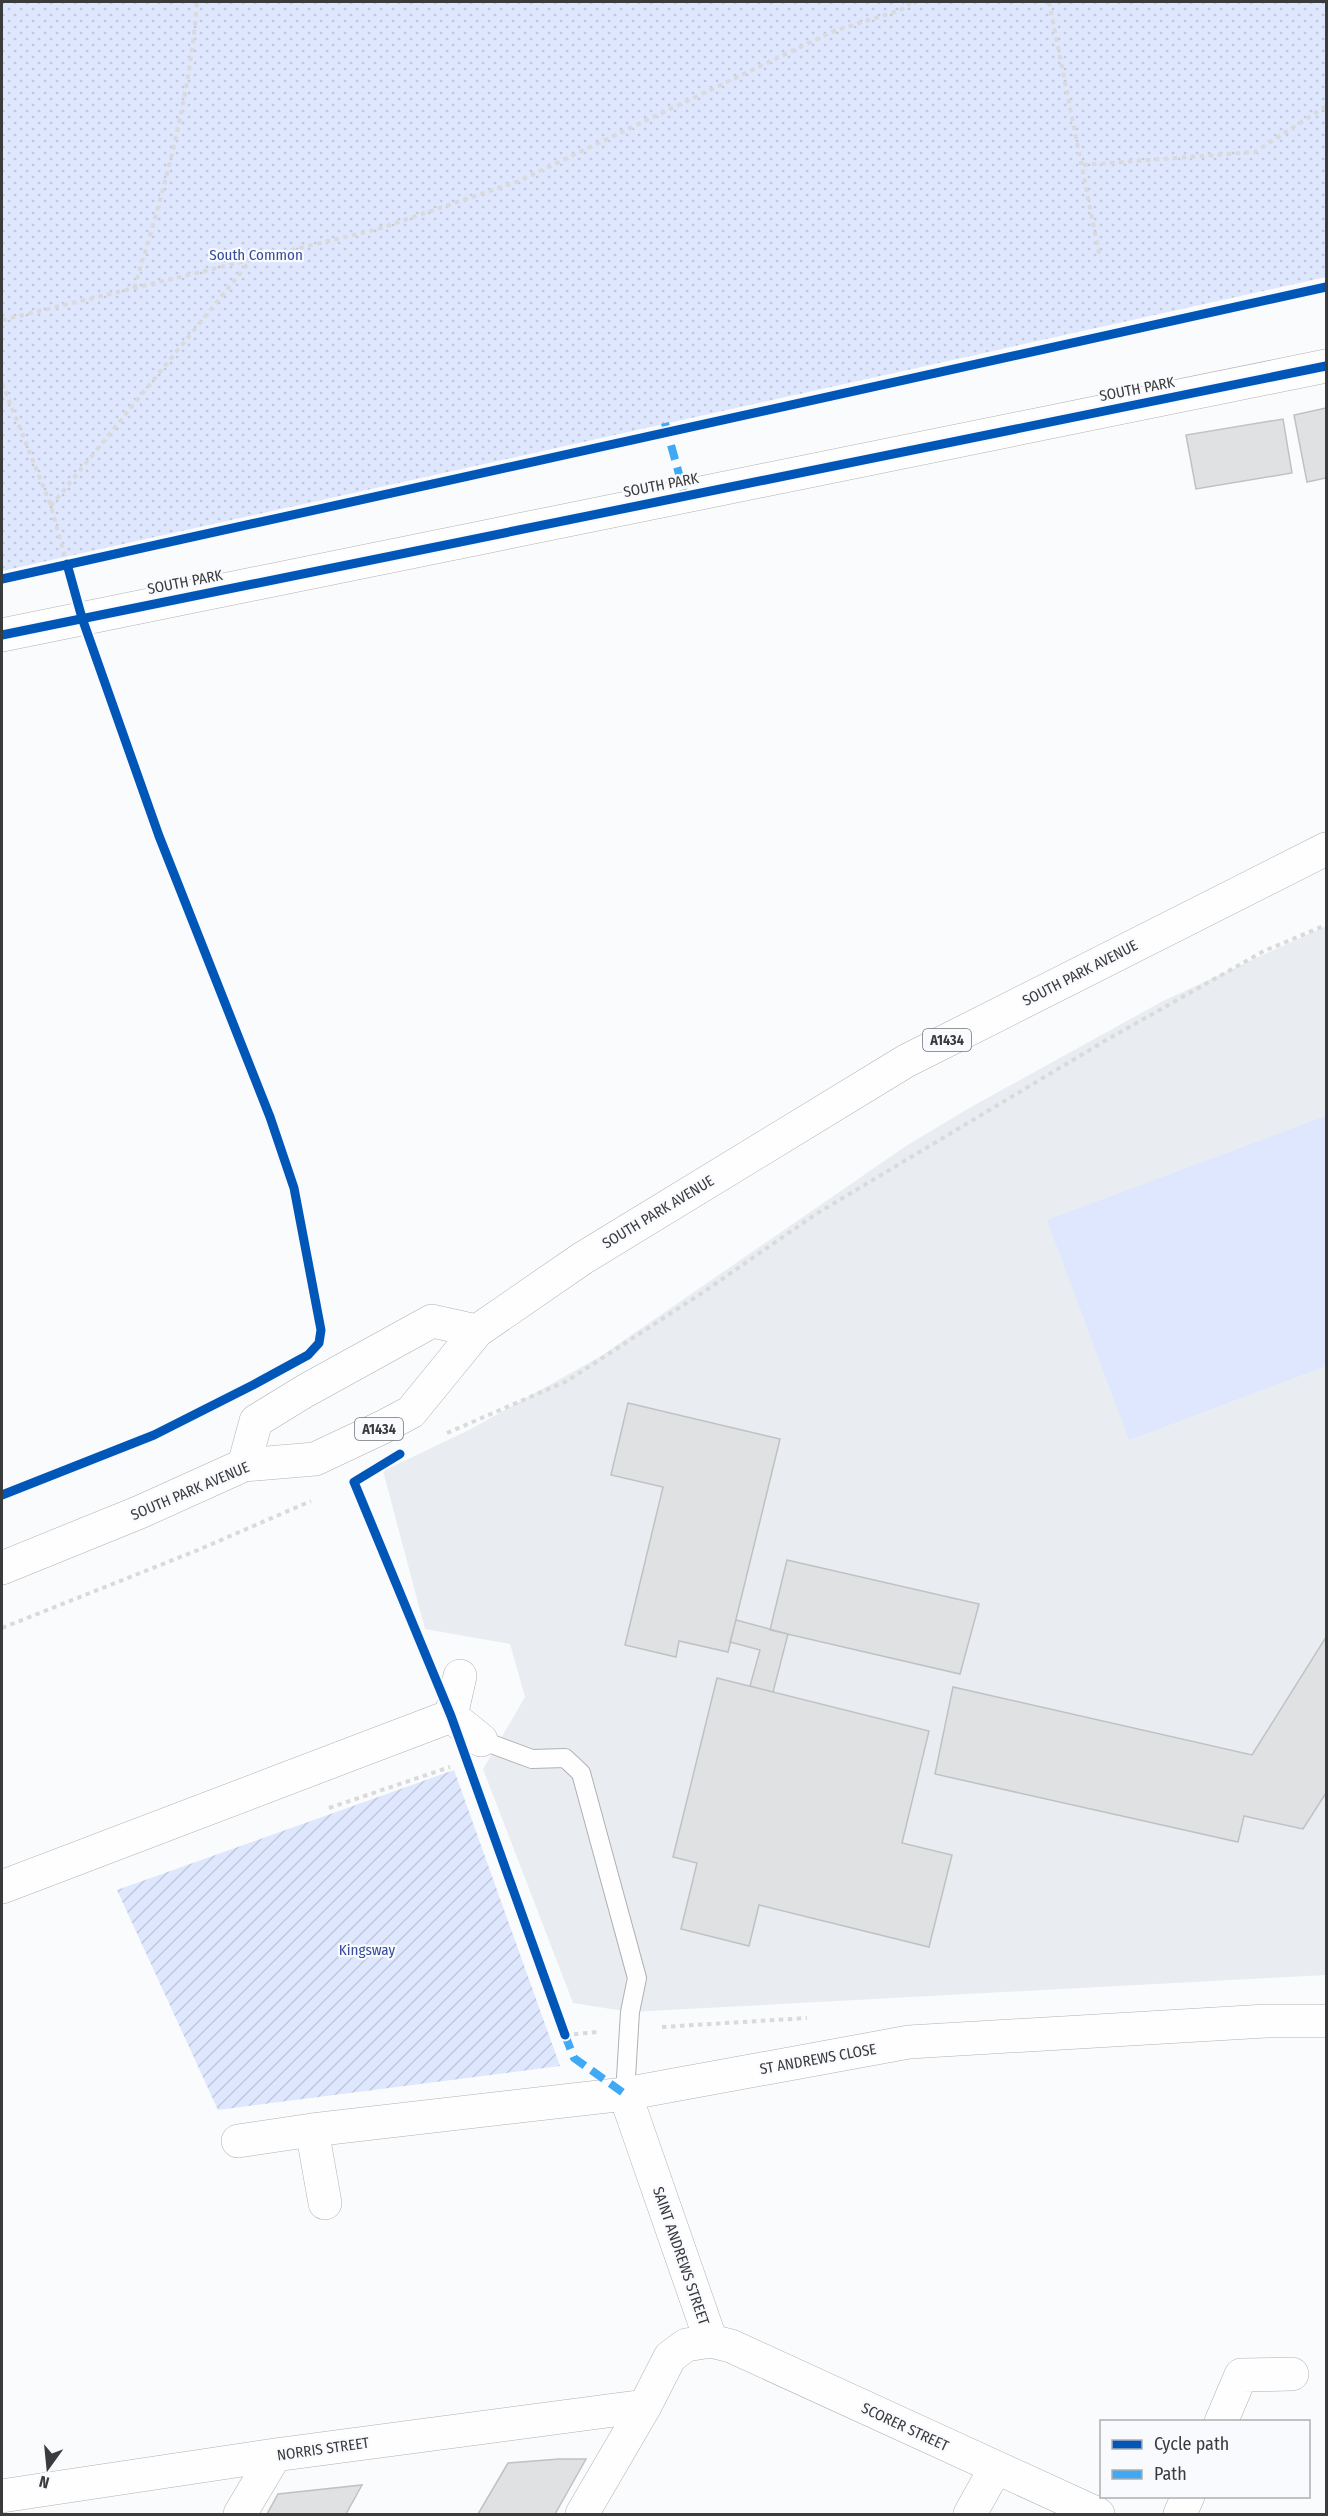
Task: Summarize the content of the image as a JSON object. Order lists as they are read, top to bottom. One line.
{"streets":{"street":["SOUTH PARK","SOUTH PARK AVENUE","A1434","ST ANDREWS CLOSE","SAINT ANDREWS STREET","SCORER STREET","NORRIS STREET"]},"crossings":[["ST ANDREWS CLOSE","SAINT ANDREWS STREET"],["SAINT ANDREWS STREET","SCORER STREET"],["SAINT ANDREWS STREET","NORRIS STREET"]],"parks":["South Common","Kingsway"],"legend":["Cycle path","Path"],"north":"bottom"}
